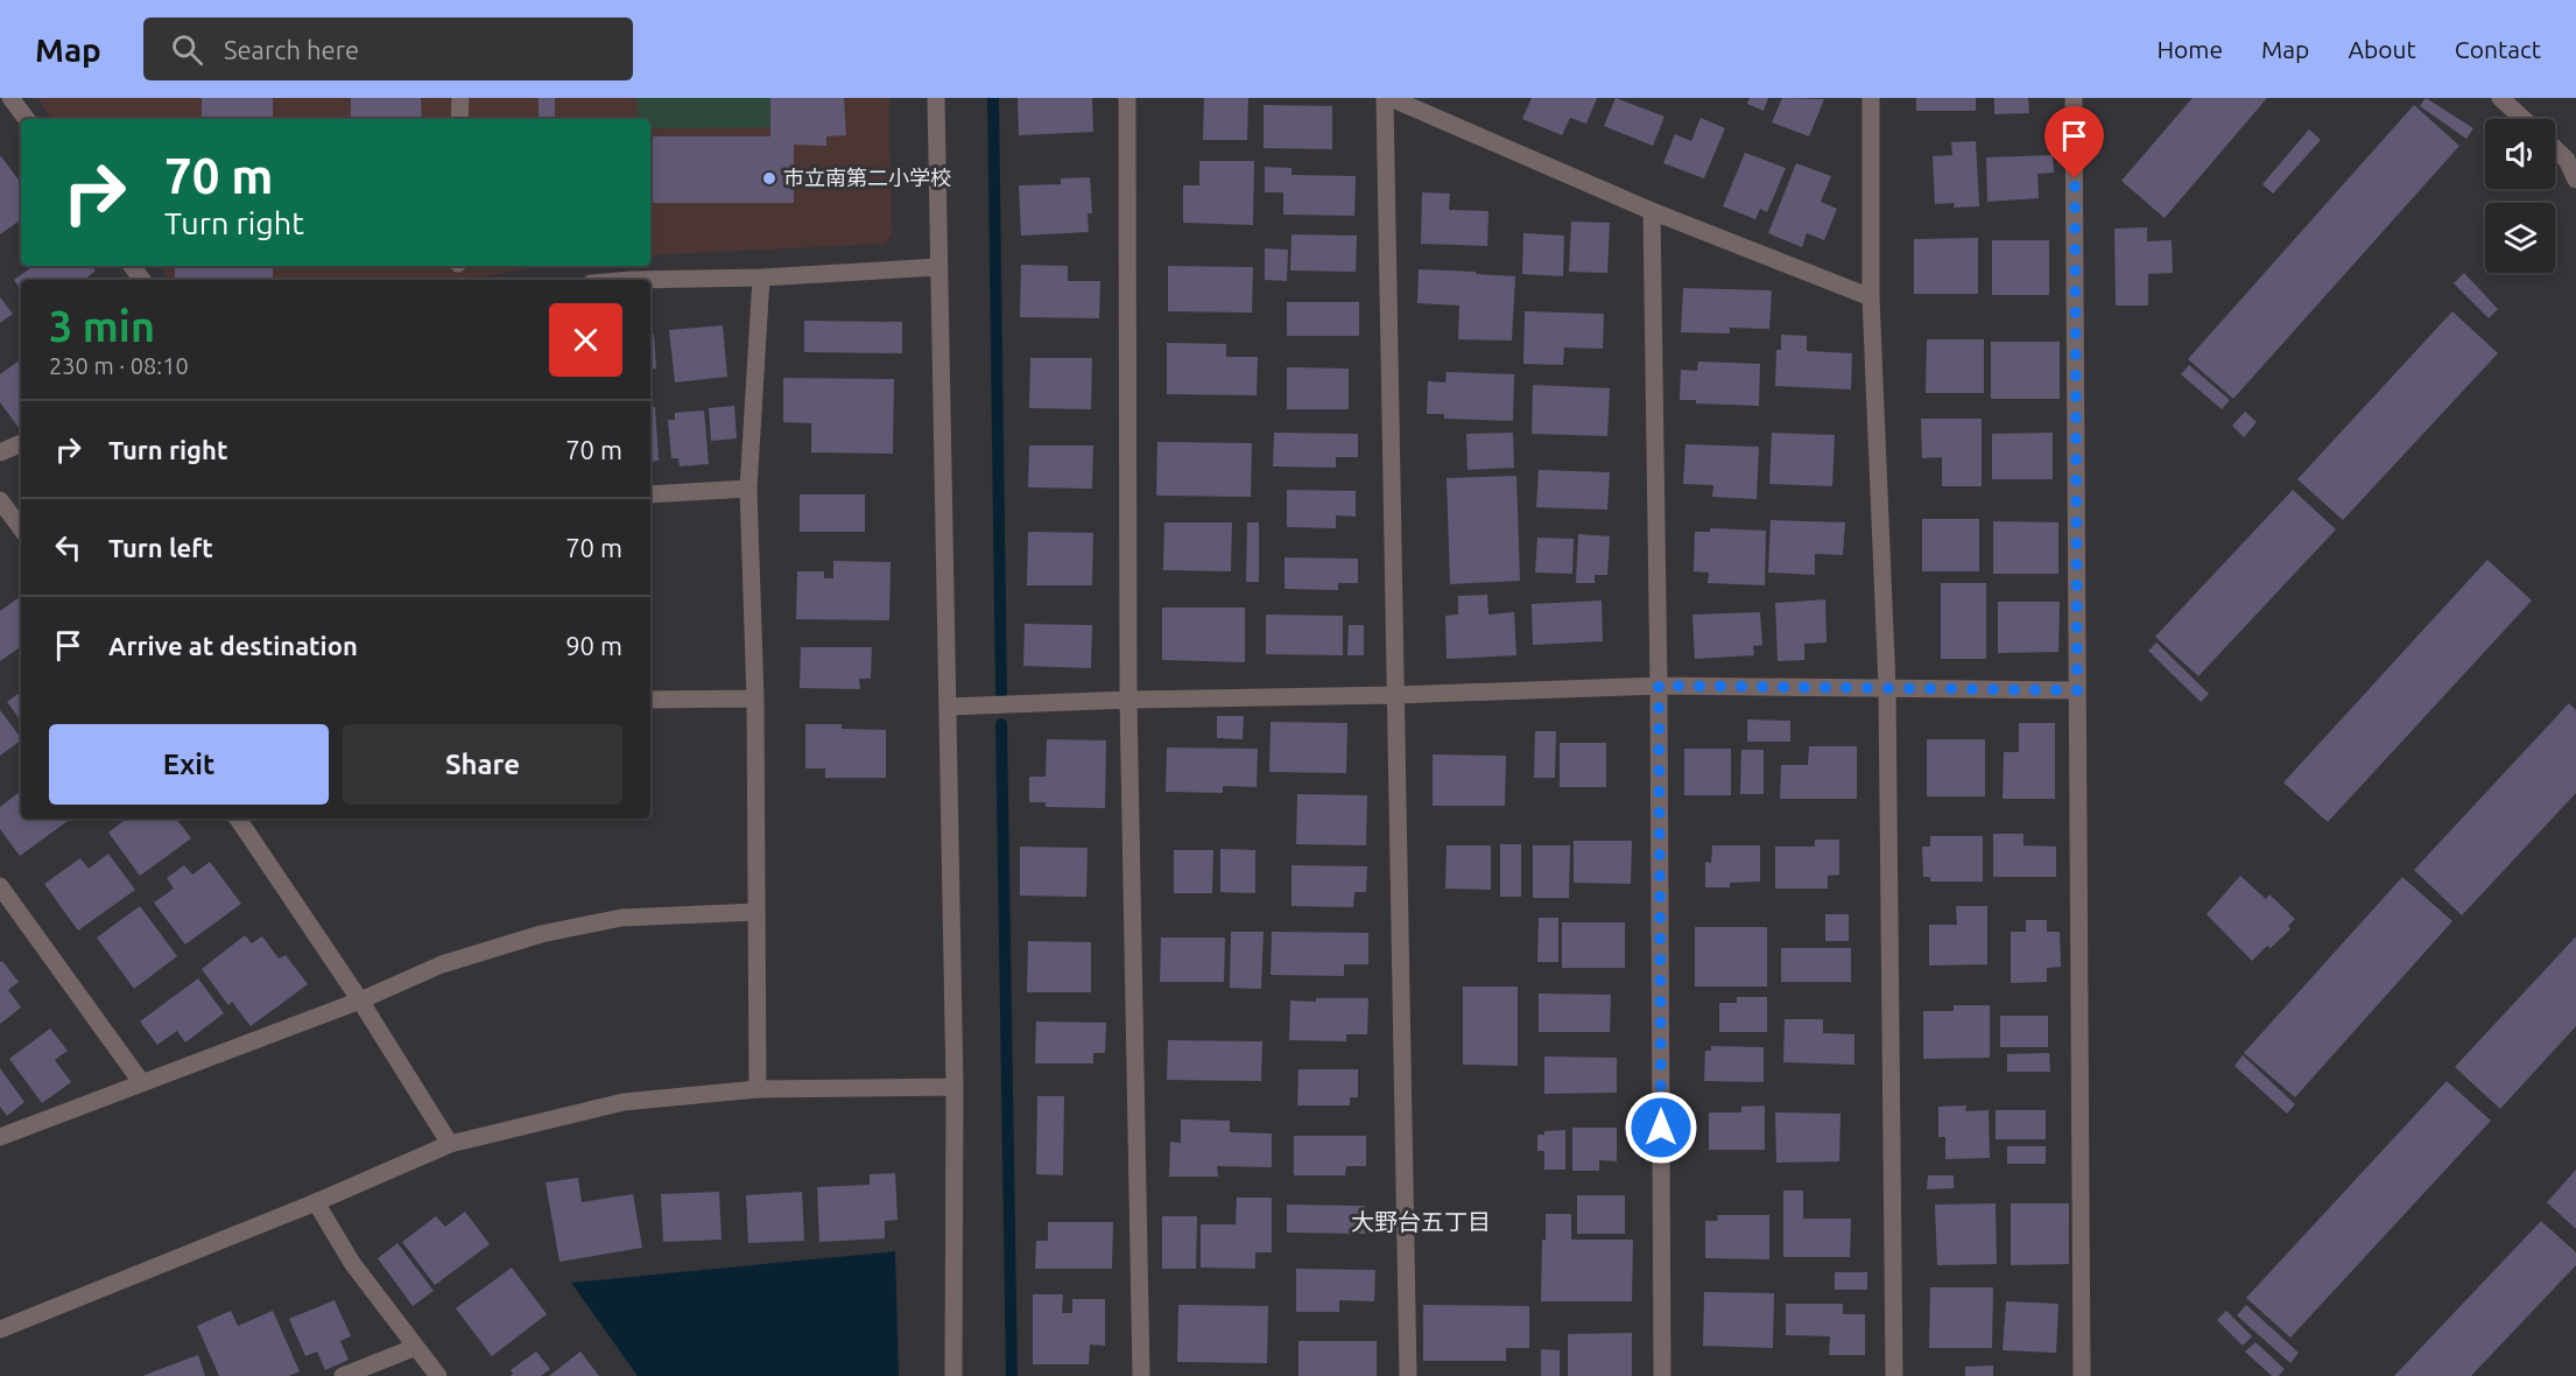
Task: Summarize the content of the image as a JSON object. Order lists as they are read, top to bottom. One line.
{"districts":["大野台五丁目"],"places":["市立南第二小学校"],"page":{"header":"Map","search":"Search here","nav":["Home","Map","About","Contact"],"turn":["70 m","Turn right"],"heading":["3 min","230 m · 08:10"],"list":[{"name":"Turn right","value":"70 m"},{"name":"Turn left","value":"70 m"},{"name":"Arrive at destination","value":"90 m"}],"buttons":["Exit","Share"]}}
